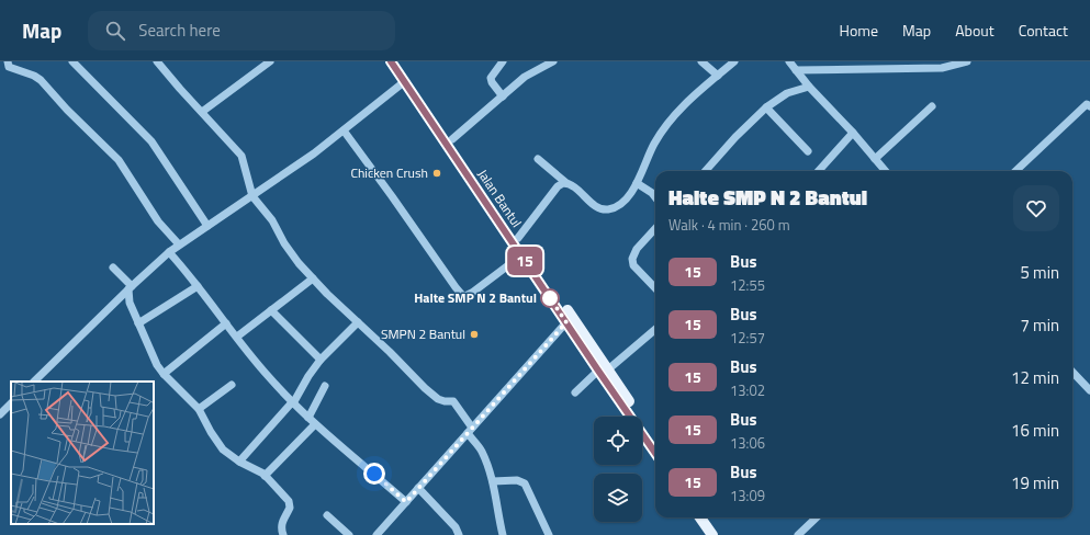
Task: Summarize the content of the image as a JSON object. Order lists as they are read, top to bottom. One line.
{"streets":{"main road":["Jalan Bantul"]},"places":["Chicken Crush","Halte SMP N 2 Bantul","SMPN 2 Bantul"],"lines":["bus line 15"],"page":{"header":"Map","search":"Search here","nav":["Home","Map","About","Contact"],"on_map":"15","heading":["Halte SMP N 2 Bantul","Walk · 4 min · 260 m"],"list":[{"mark":"15","name":"Bus","note":"12:55","value":"5 min"},{"mark":"15","name":"Bus","note":"12:57","value":"7 min"},{"mark":"15","name":"Bus","note":"13:02","value":"12 min"},{"mark":"15","name":"Bus","note":"13:06","value":"16 min"},{"mark":"15","name":"Bus","note":"13:09","value":"19 min"}]}}
